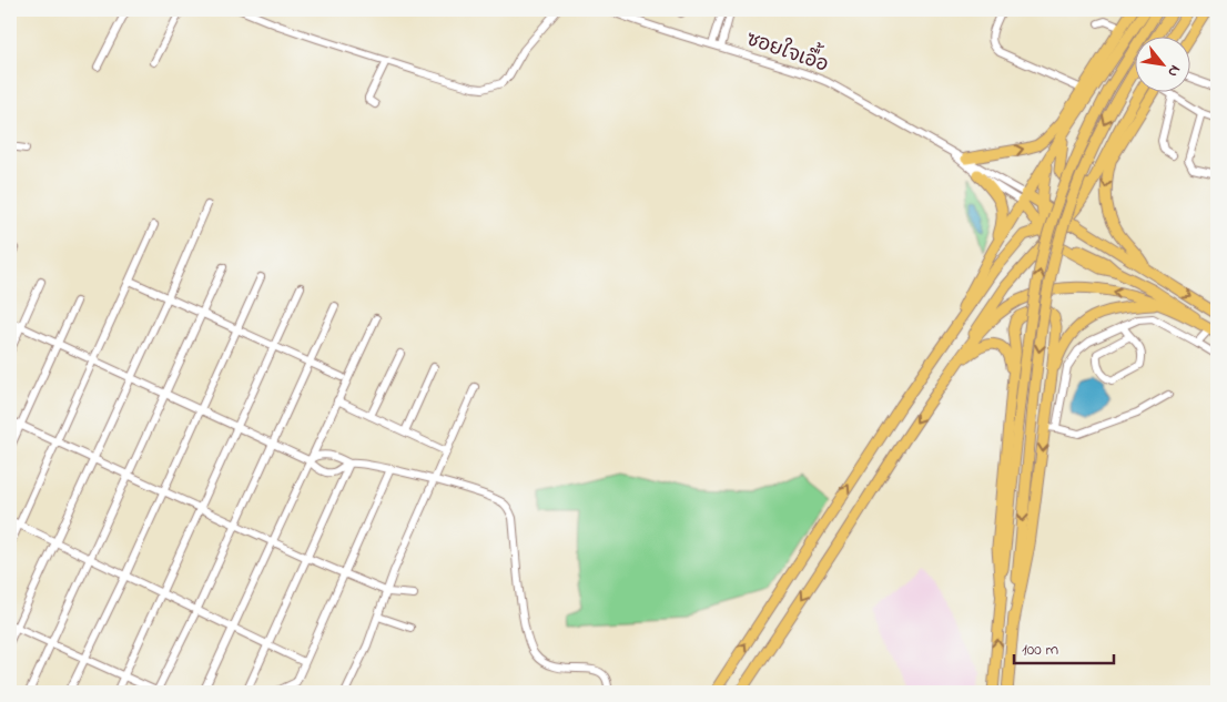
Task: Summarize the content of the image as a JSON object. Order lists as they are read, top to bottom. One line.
{"streets":{"street":["ซอยใจเอื้อ"]},"scale_bar":"100 m","north":"bottom right"}
